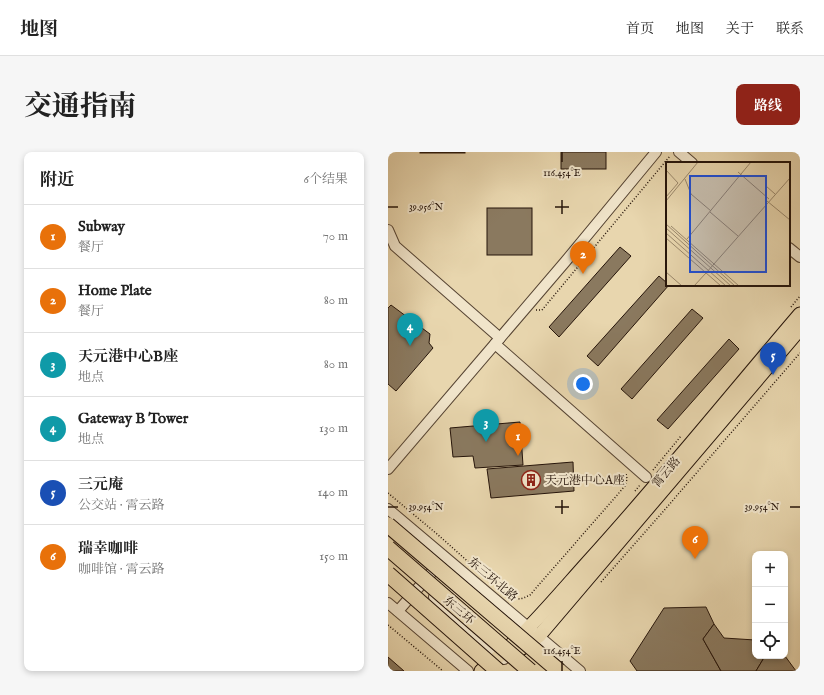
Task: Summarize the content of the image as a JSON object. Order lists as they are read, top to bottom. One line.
{"streets":{"highway":["东三环"],"main road":["霄云路"],"street":["东三环北路"]},"crossings":[["霄云路","东三环北路"]],"places":{"building":["天元港中心A座"]},"page":{"header":"地图","nav":["首页","地图","关于","联系"],"title":"交通指南","buttons":"路线","heading":["附近","6个结果"],"list":[{"mark":"1","name":"Subway","note":"餐厅","value":"70 m"},{"mark":"2","name":"Home Plate","note":"餐厅","value":"80 m"},{"mark":"3","name":"天元港中心B座","note":"地点","value":"80 m"},{"mark":"4","name":"Gateway B Tower","note":"地点","value":"130 m"},{"mark":"5","name":"三元庵","note":"公交站 · 霄云路","value":"140 m"},{"mark":"6","name":"瑞幸咖啡","note":"咖啡馆 · 霄云路","value":"150 m"}],"pins":["2","4","5","3","1","6"],"map_buttons":["+","−"]},"coordinates":["116.454°E","39.956°N","39.954°N"]}
